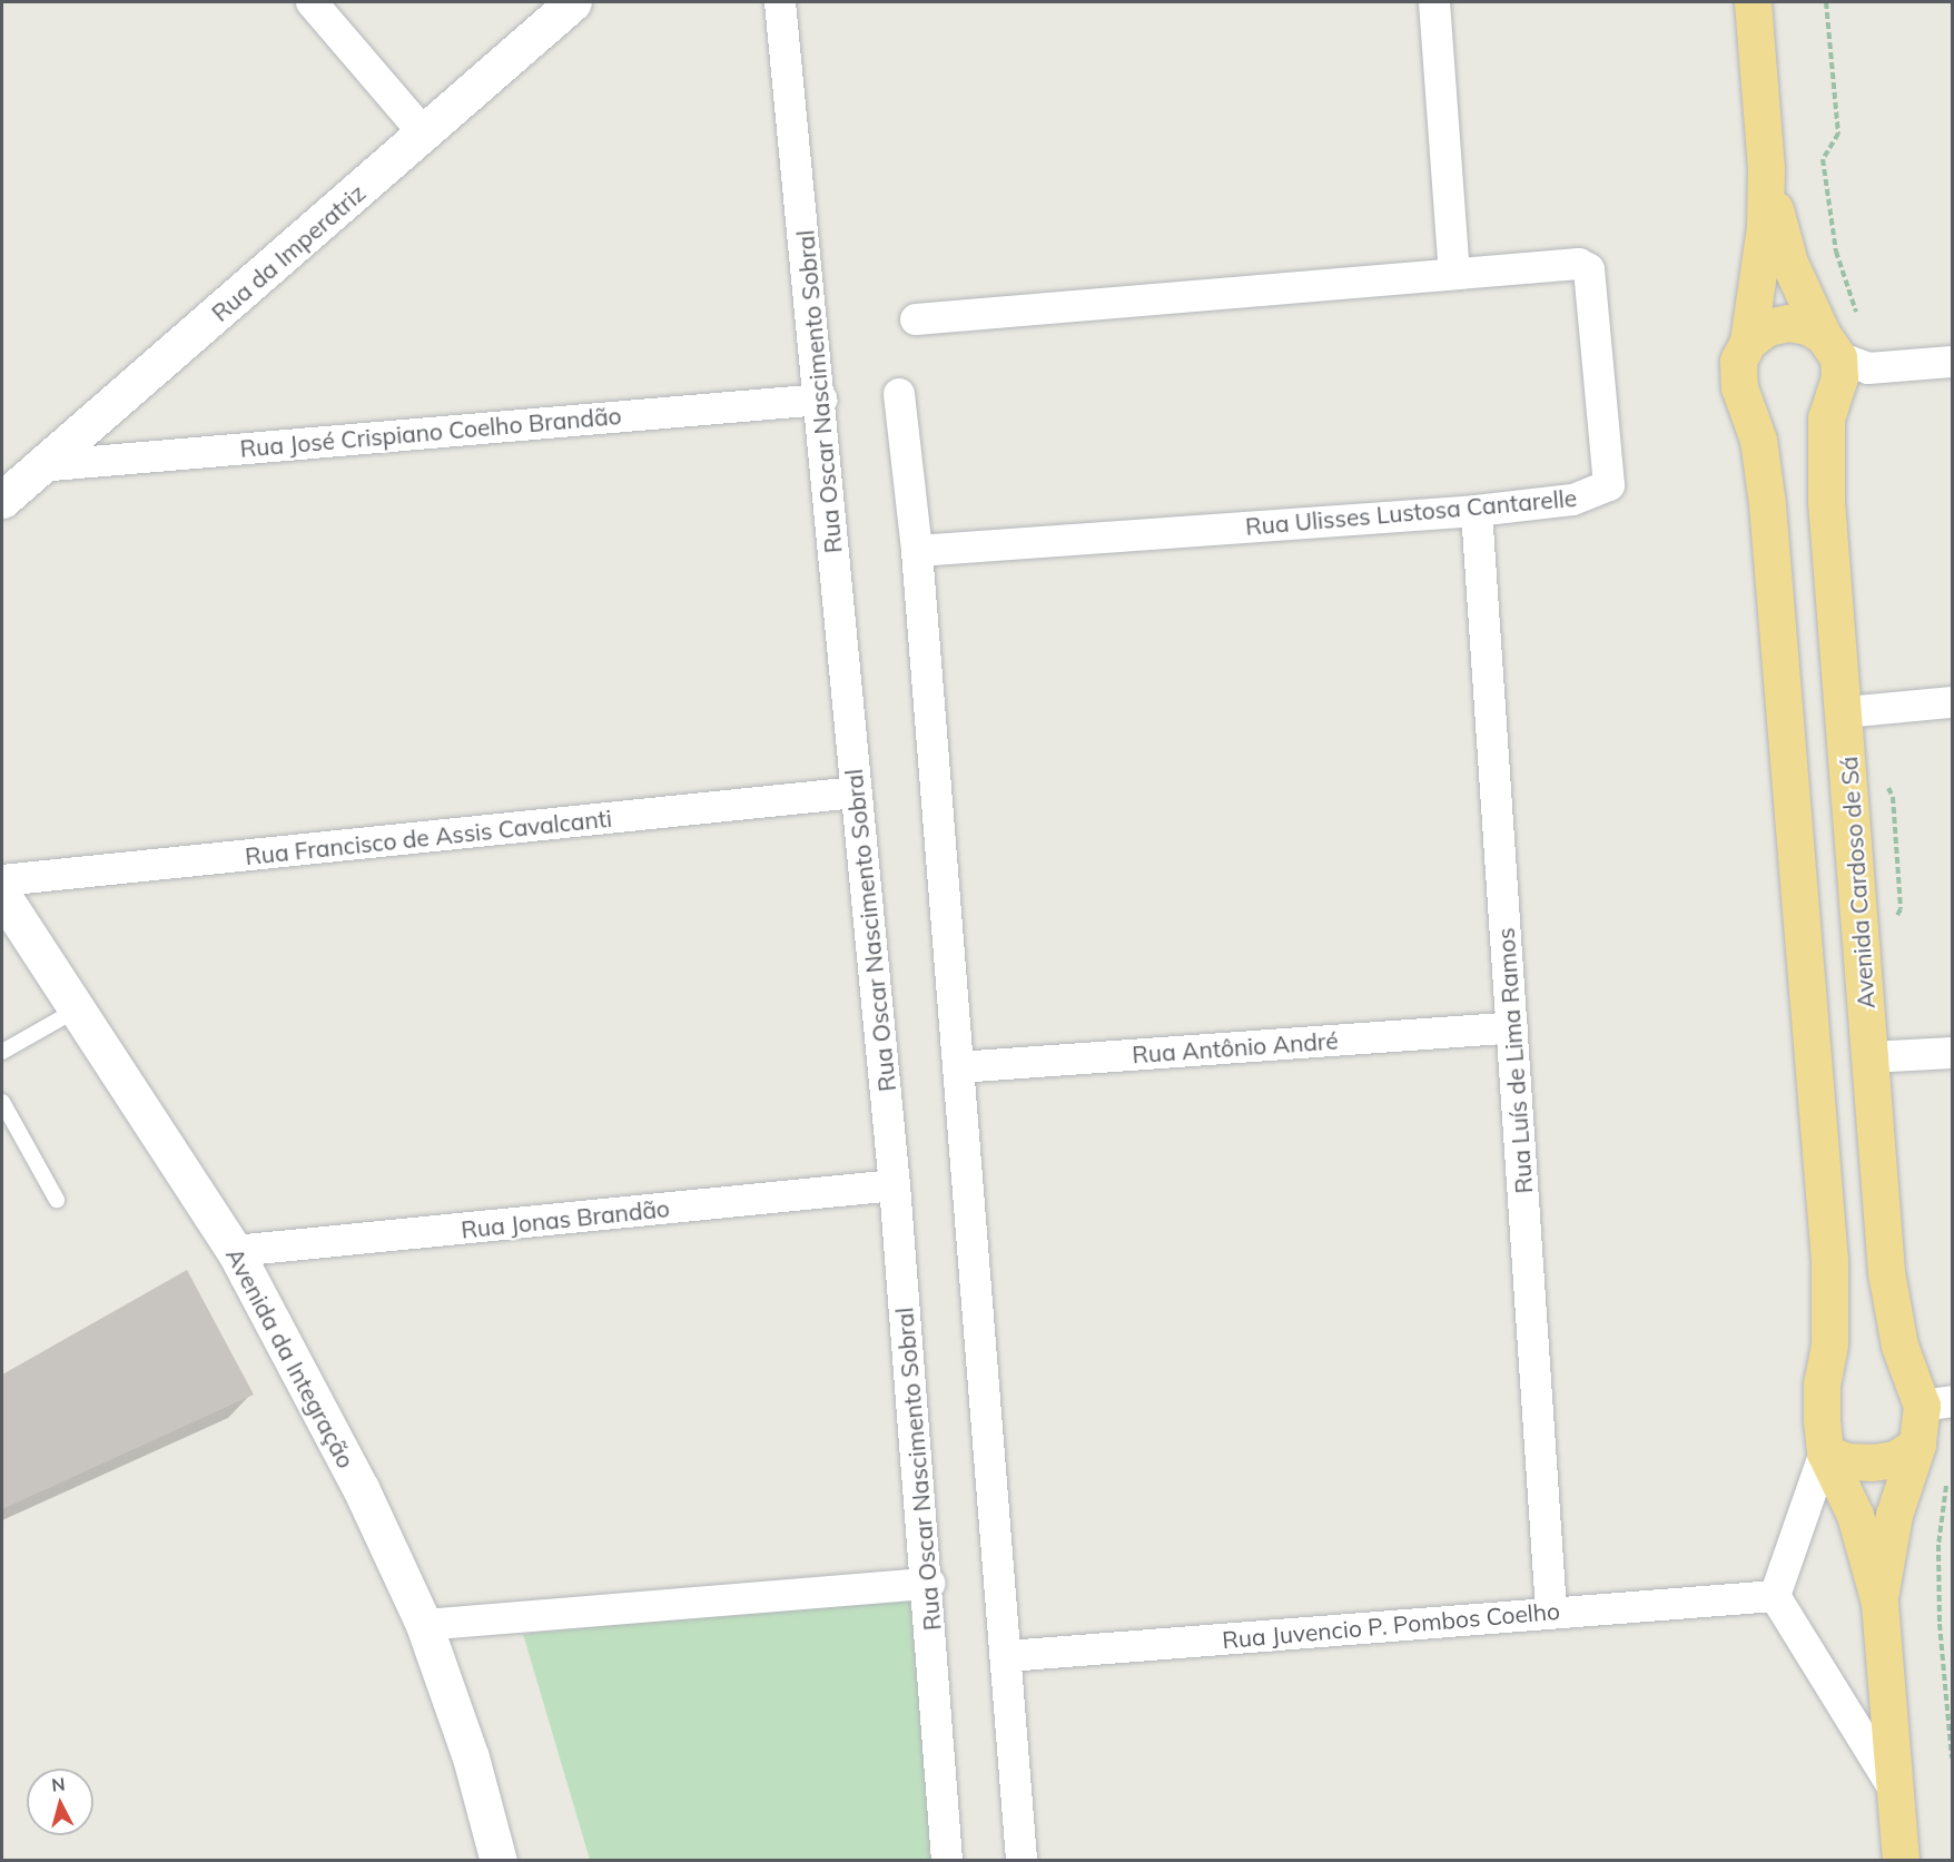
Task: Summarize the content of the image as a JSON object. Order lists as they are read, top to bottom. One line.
{"streets":{"highway":["Avenida Cardoso de Sá"],"main road":["Rua da Imperatriz","Avenida da Integração"],"street":["Rua Oscar Nascimento Sobral","Rua José Crispiano Coelho Brandão","Rua Ulisses Lustosa Cantarelle","Rua Francisco de Assis Cavalcanti","Rua Antônio André","Rua Luís de Lima Ramos","Rua Jonas Brandão","Rua Juvencio P. Pombos Coelho"]},"crossings":[["Rua da Imperatriz","Rua José Crispiano Coelho Brandão"],["Rua Oscar Nascimento Sobral","Rua José Crispiano Coelho Brandão"],["Rua Oscar Nascimento Sobral","Rua Francisco de Assis Cavalcanti"],["Rua Oscar Nascimento Sobral","Rua Jonas Brandão"],["Rua Ulisses Lustosa Cantarelle","Rua Luís de Lima Ramos"],["Rua Antônio André","Rua Luís de Lima Ramos"],["Rua Luís de Lima Ramos","Rua Juvencio P. Pombos Coelho"],["Rua Jonas Brandão","Avenida da Integração"]],"north":"top"}
